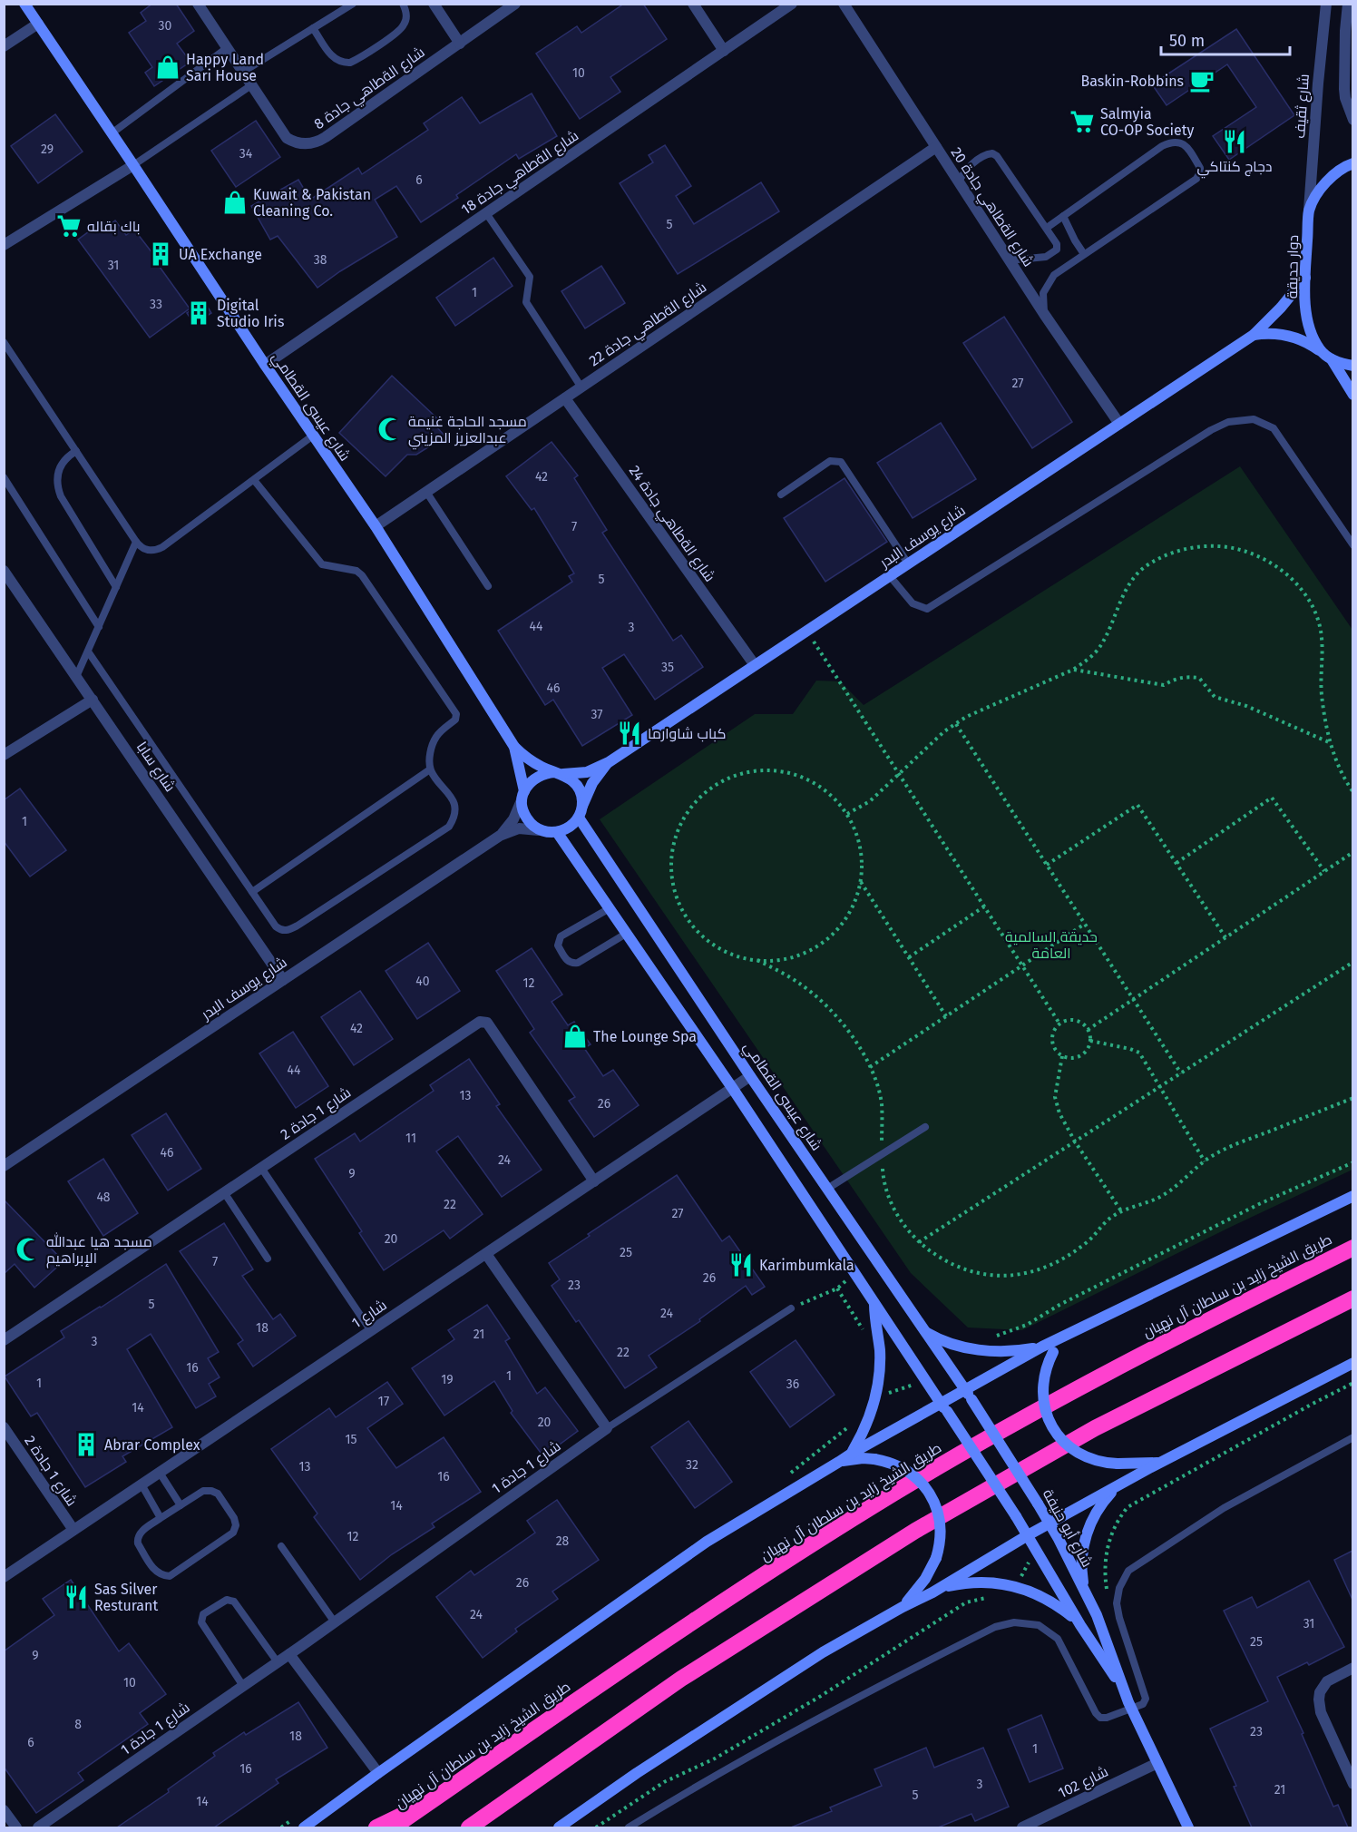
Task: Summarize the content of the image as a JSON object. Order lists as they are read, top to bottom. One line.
{"streets":{"highway":["طريق الشيخ زايد بن سلطان آل نهيان"],"street":["شارع الةطاهي جادة 8","شارع ثقيف","شارع الةطاهي جادة 18","شارع الةطاهي جادة 20","دوار حديقة","شارع الةطاهي جادة 22","شارع عيسى القطامي","شارع الةطاهي جادة 24","شارع يوسف البدر","شارع سابا","شارع 1 جادة 2","شارع 1","شارع 1 جادة 1","شارع أبو حنيفة","شارع 102"]},"crossings":[["شارع ثقيف","دوار حديقة"],["شارع الةطاهي جادة 18","شارع عيسى القطامي"],["شارع الةطاهي جادة 20","شارع الةطاهي جادة 22"],["شارع الةطاهي جادة 20","شارع يوسف البدر"],["دوار حديقة","شارع يوسف البدر"],["شارع الةطاهي جادة 22","شارع عيسى القطامي"],["شارع الةطاهي جادة 22","شارع الةطاهي جادة 24"],["شارع عيسى القطامي","شارع يوسف البدر"],["شارع عيسى القطامي","شارع 1"],["شارع عيسى القطامي","شارع أبو حنيفة"],["شارع الةطاهي جادة 24","شارع يوسف البدر"],["شارع يوسف البدر","شارع سابا"],["شارع 1 جادة 2","شارع 1"],["شارع أبو حنيفة","شارع 102"]],"parks":["حديقة السالمية العامة"],"places":{"shop":["Happy Land Sari House","Kuwait & Pakistan Cleaning Co.","The Lounge Spa"],"cafe":["Baskin-Robbins"],"supermarket":["Salmyia CO-OP Society","باك بقاله"],"restaurant":["دجاج كنتاكي","كباب شاوارما","Karimbumkala","Sas Silver Resturant"],"building":["UA Exchange","Digital Studio Iris","Abrar Complex"],"mosque":["مسجد الحاجة غنيمة عبدالعزيز المزيني","مسجد هيا عبدالله الإبراهيم"]},"house_numbers":["30","10","29","34","6","5","38","31","1","33","27","42","7","5","44","3","35","46","37","1","40","12","42","44","13","26","11","46","24","9","48","22","27","20","25","7","26","23","5","24","18","21","3","22","16","1","19","1","36","17","14","20","15","32","13","16","14","12","28","26","24","31","25","9","10","8","23","18","6","1","16","3","21","5","14"],"scale_bar":"50 m"}
